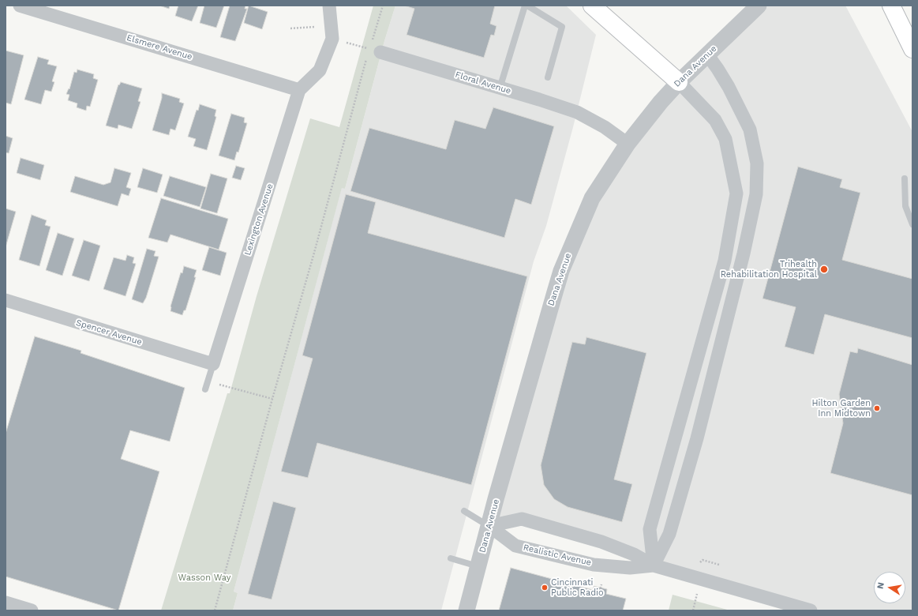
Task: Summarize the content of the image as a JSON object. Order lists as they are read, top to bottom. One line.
{"streets":{"street":["Elsmere Avenue","Dana Avenue","Floral Avenue","Lexington Avenue","Spencer Avenue","Realistic Avenue"]},"crossings":[["Elsmere Avenue","Lexington Avenue"],["Dana Avenue","Floral Avenue"],["Dana Avenue","Realistic Avenue"],["Lexington Avenue","Spencer Avenue"]],"parks":["Wasson Way"],"places":["Trihealth Rehabilitation Hospital","Hilton Garden Inn Midtown","Cincinnati Public Radio"],"north":"left"}
